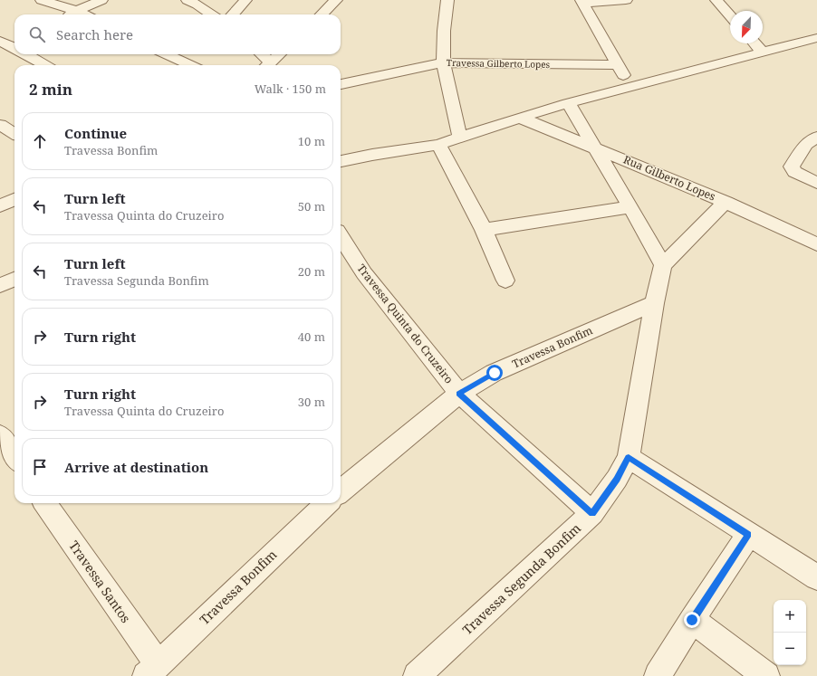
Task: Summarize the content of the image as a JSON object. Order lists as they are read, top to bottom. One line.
{"streets":{"street":["Travessa Gilberto Lopes","Rua Gilberto Lopes","Travessa Quinta do Cruzeiro","Travessa Bonfim","Travessa Segunda Bonfim","Travessa Santos"]},"crossings":[["Travessa Quinta do Cruzeiro","Travessa Bonfim"],["Travessa Quinta do Cruzeiro","Travessa Segunda Bonfim"],["Travessa Bonfim","Travessa Segunda Bonfim"],["Travessa Bonfim","Travessa Santos"]],"north":"bottom left","page":{"search":"Search here","heading":["2 min","Walk · 150 m"],"list":[["Continue","Travessa Bonfim","10 m"],["Turn left","Travessa Quinta do Cruzeiro","50 m"],["Turn left","Travessa Segunda Bonfim","20 m"],["Turn right","40 m"],["Turn right","Travessa Quinta do Cruzeiro","30 m"],"Arrive at destination"],"map_buttons":["+","−"]}}
